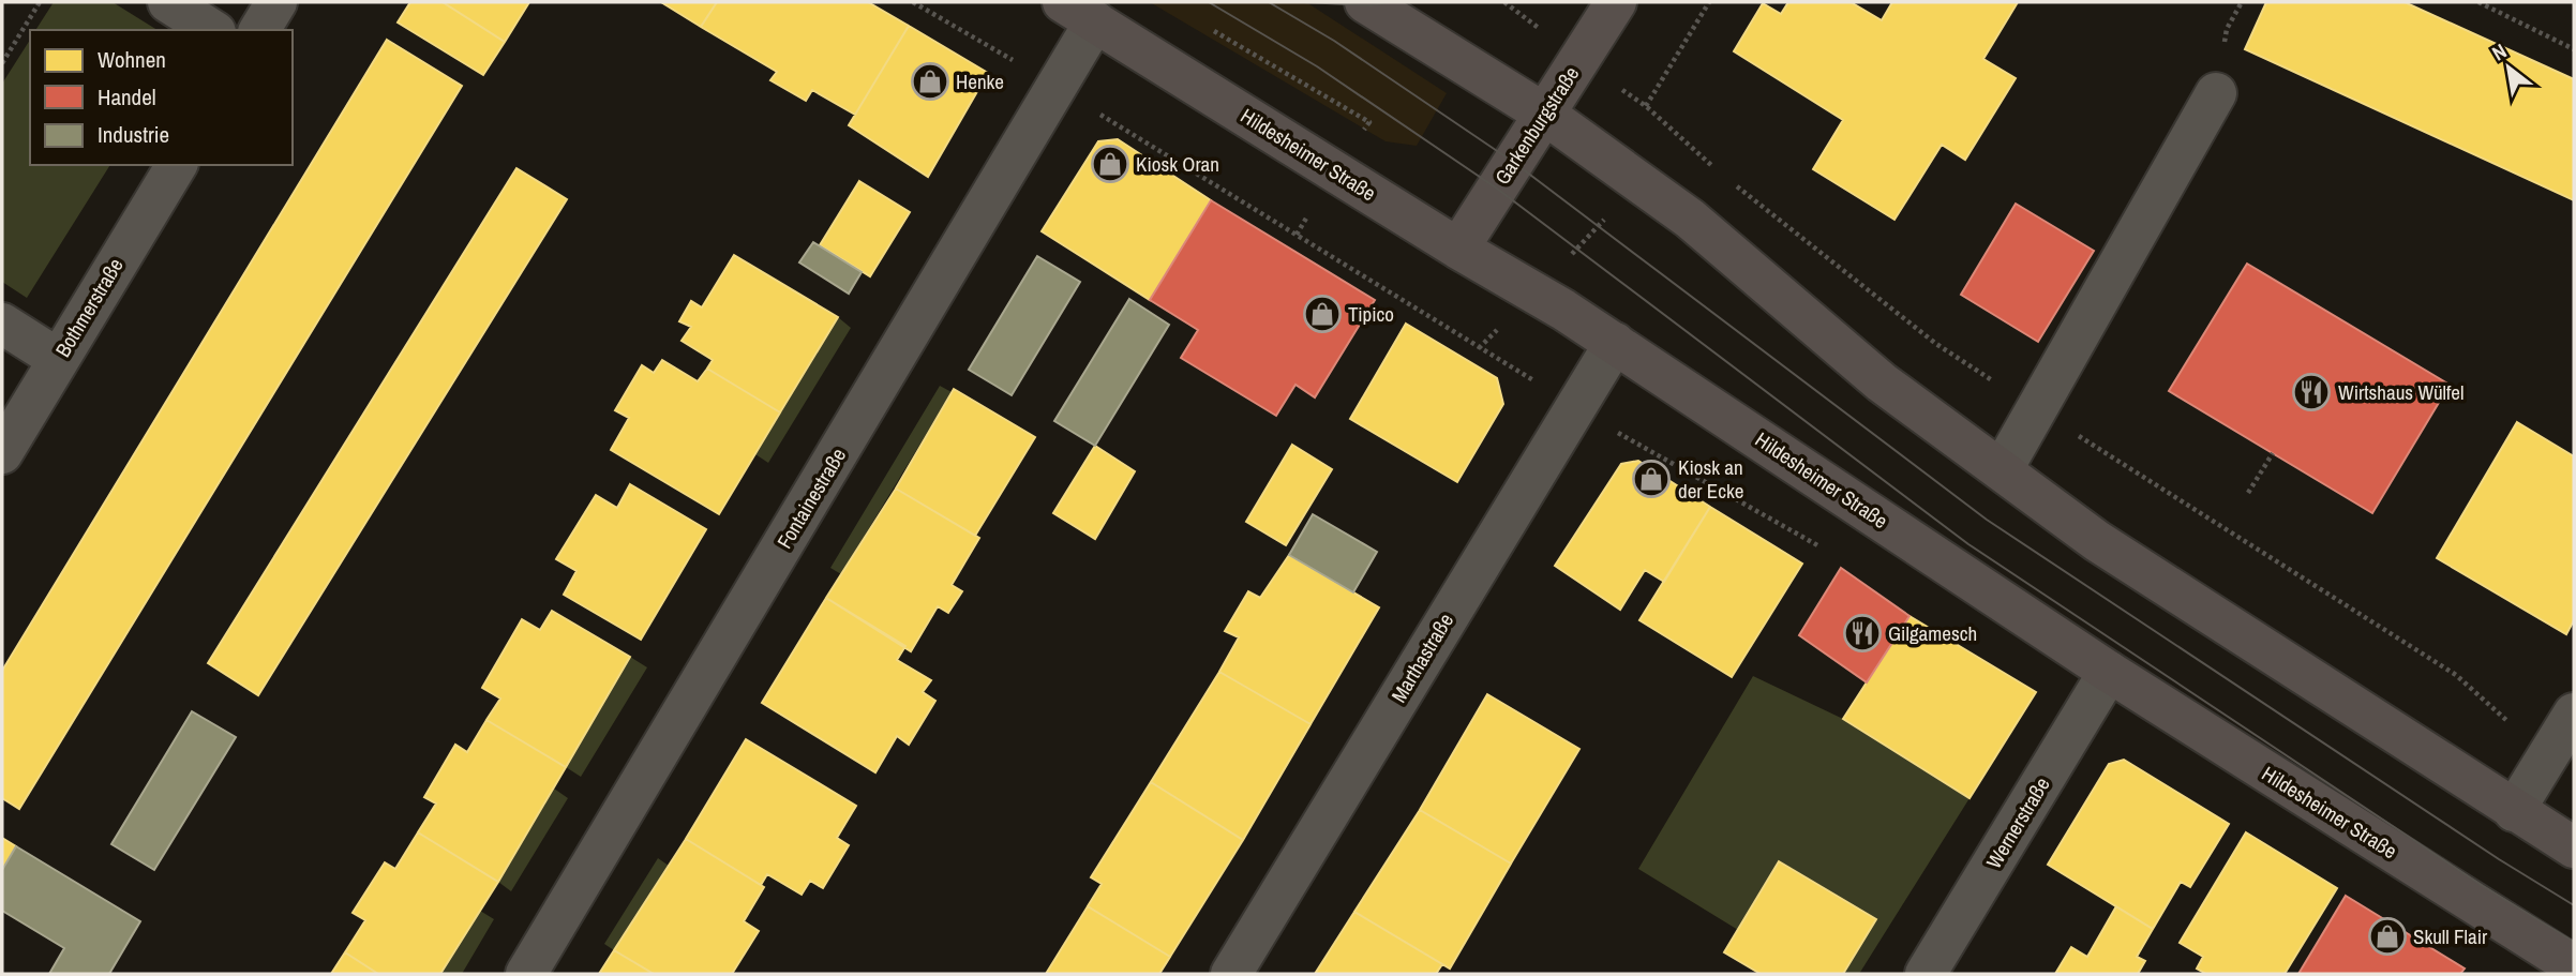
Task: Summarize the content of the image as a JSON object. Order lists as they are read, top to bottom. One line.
{"streets":{"main road":["Garkenburgstraße","Hildesheimer Straße"],"street":["Bothmerstraße","Fontainestraße","Marthastraße","Wernerstraße"]},"crossings":[["Garkenburgstraße","Hildesheimer Straße"],["Hildesheimer Straße","Fontainestraße"],["Hildesheimer Straße","Marthastraße"],["Hildesheimer Straße","Wernerstraße"]],"places":{"shop":["Henke","Kiosk Oran","Tipico","Kiosk an der Ecke","Skull Flair"],"restaurant":["Wirtshaus Wülfel","Gilgamesch"]},"legend":["Wohnen","Handel","Industrie"],"north":"top left"}
